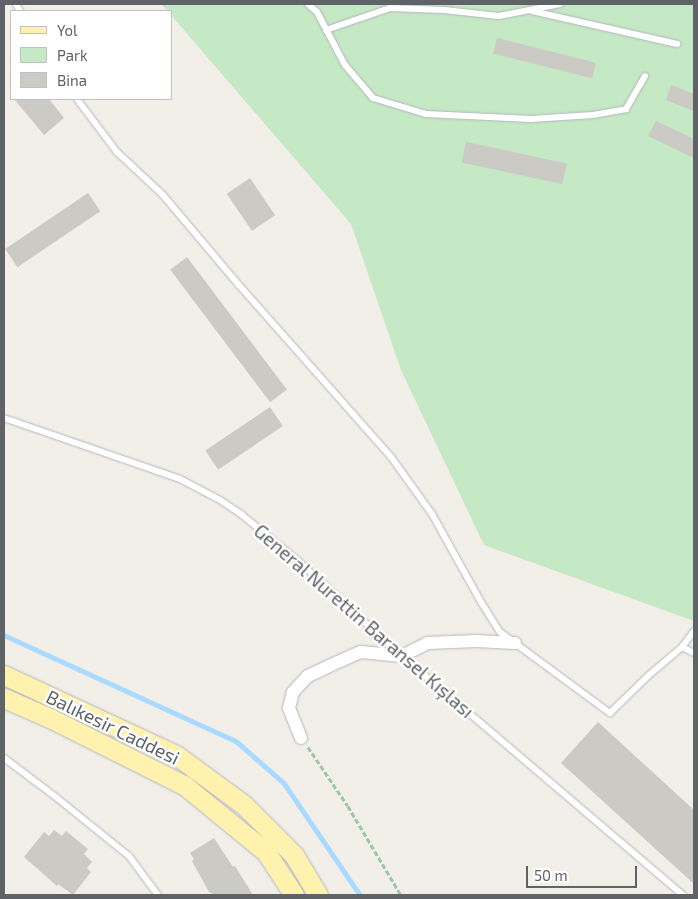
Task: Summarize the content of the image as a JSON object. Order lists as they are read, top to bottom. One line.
{"streets":{"main road":["Balıkesir Caddesi"],"lane":["General Nurettin Baransel Kışlası"]},"legend":["Yol","Park","Bina"],"scale_bar":"50 m"}
